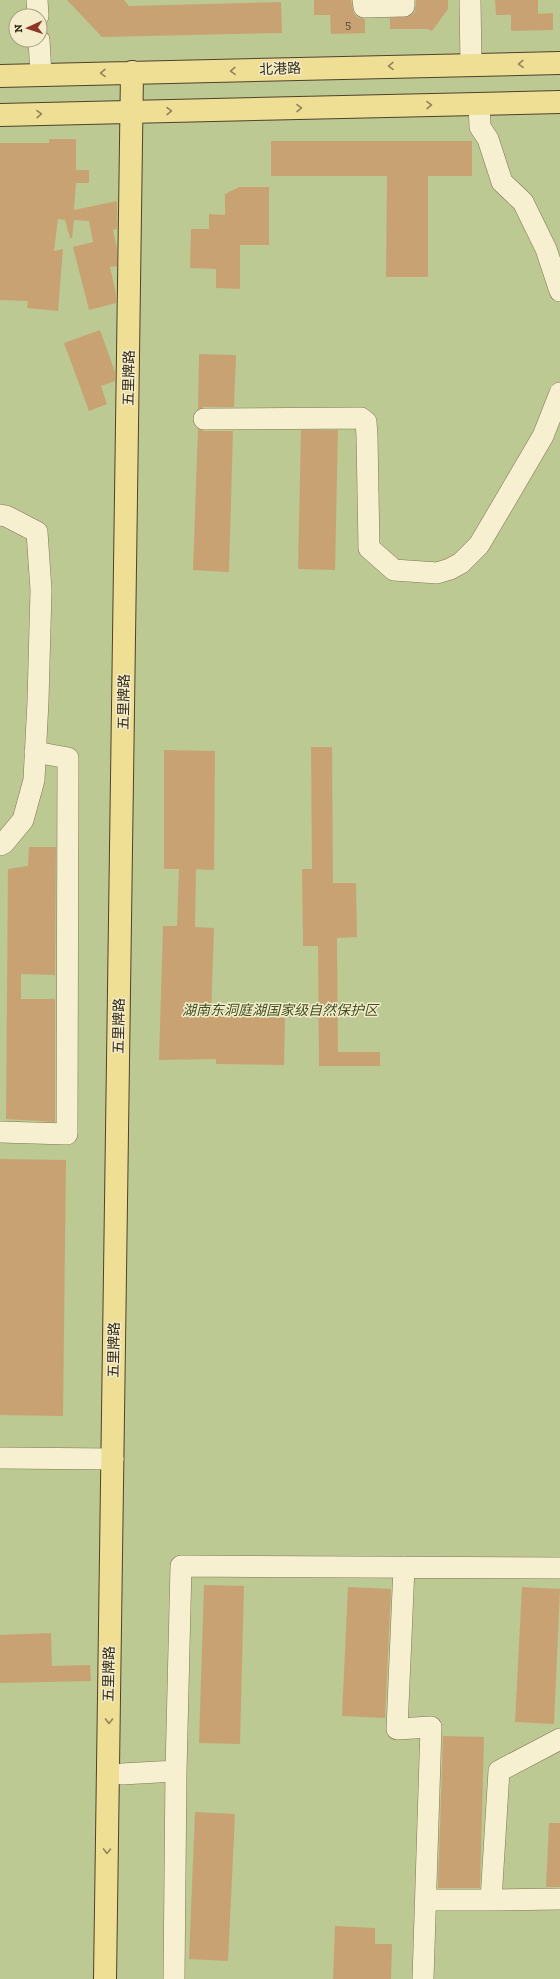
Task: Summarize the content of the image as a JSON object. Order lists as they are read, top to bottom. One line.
{"streets":{"main road":["北港路","五里牌路"]},"crossings":[["北港路","五里牌路"]],"parks":["湖南东洞庭湖国家级自然保护区"],"house_numbers":["5"],"north":"left"}
